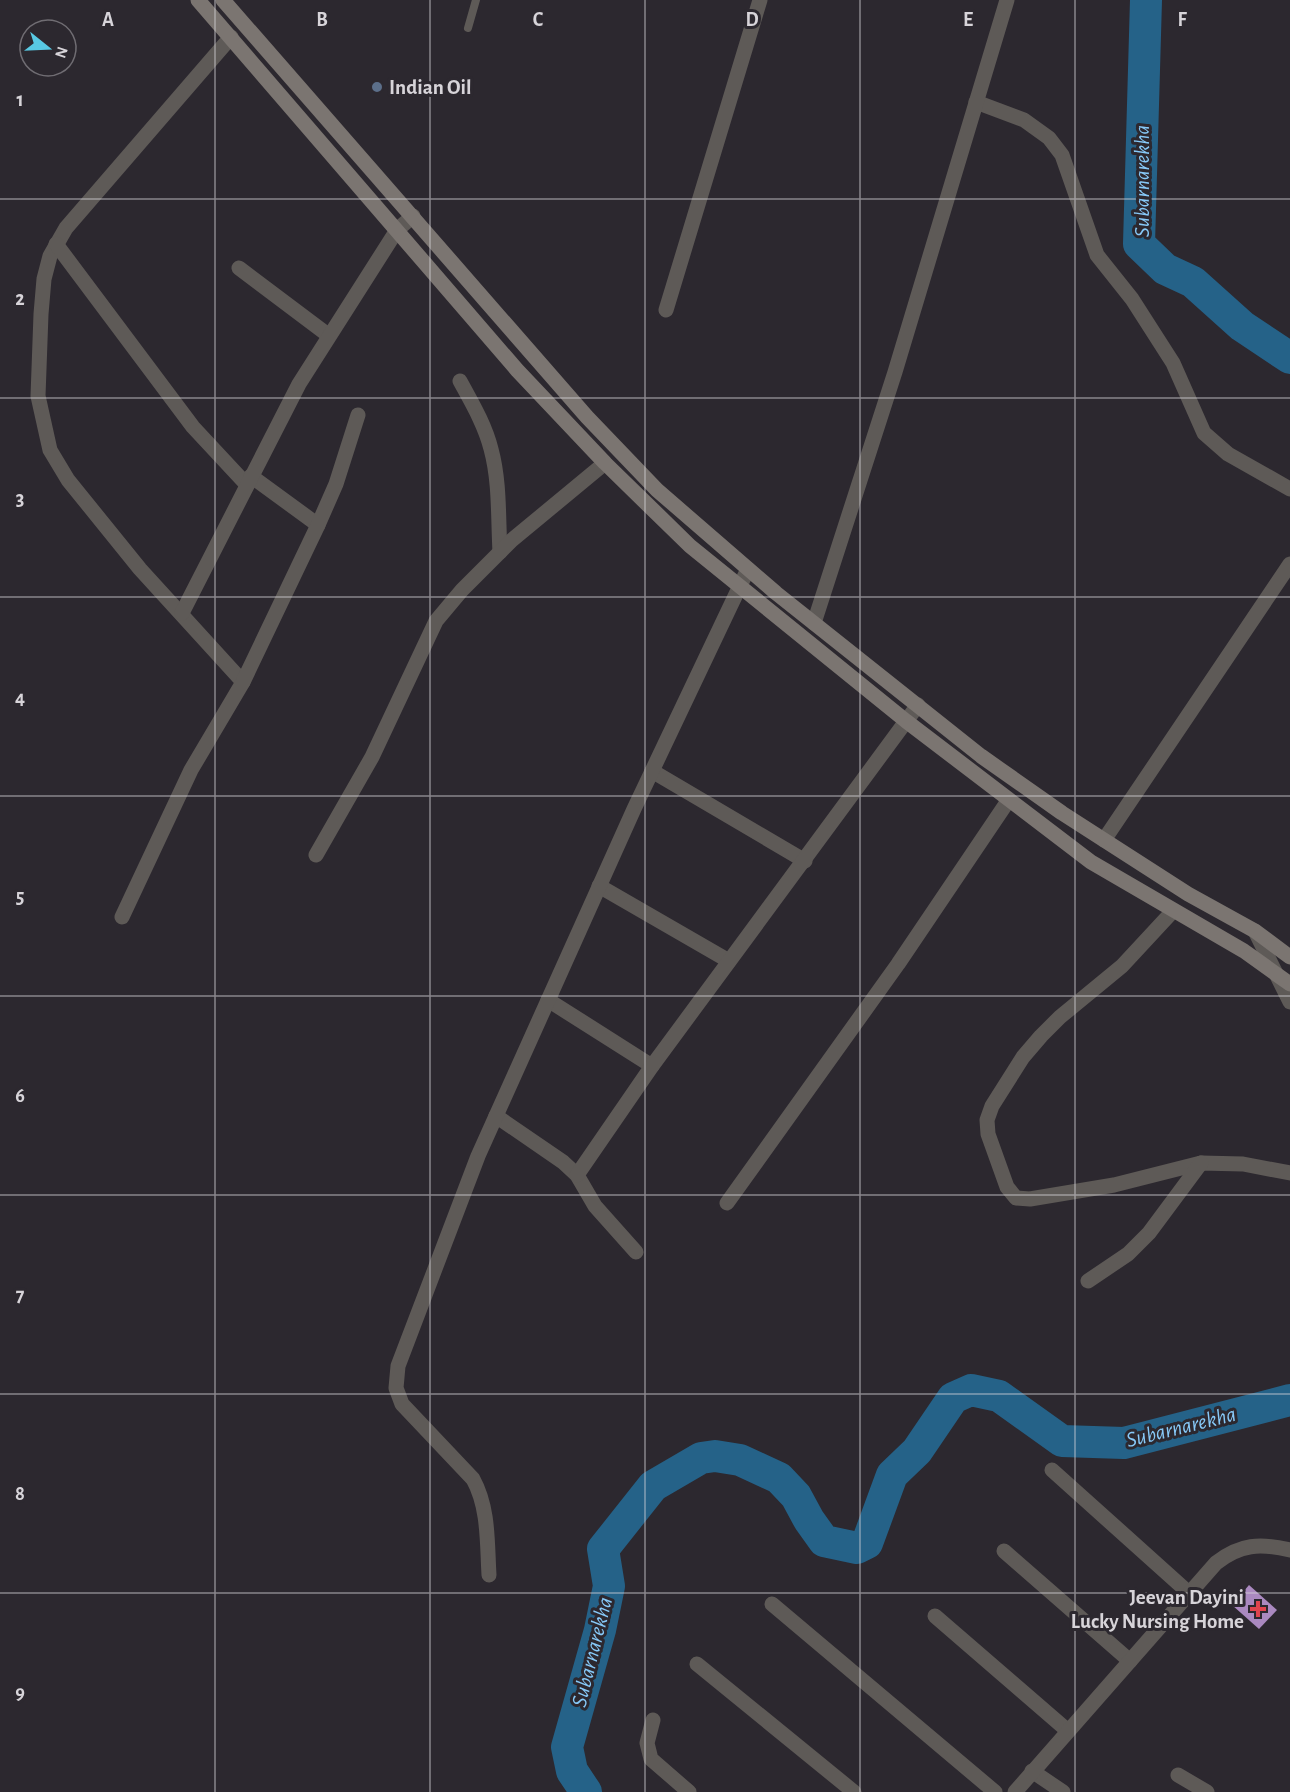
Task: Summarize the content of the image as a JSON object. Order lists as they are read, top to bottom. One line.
{"water":["Subarnarekha"],"places":{"other":["Indian Oil"],"health":["Jeevan Dayini Lucky Nursing Home"]},"north":"right","grid":{"columns":["A","B","C","D","E","F"],"rows":["1","2","3","4","5","6","7","8","9"]}}
